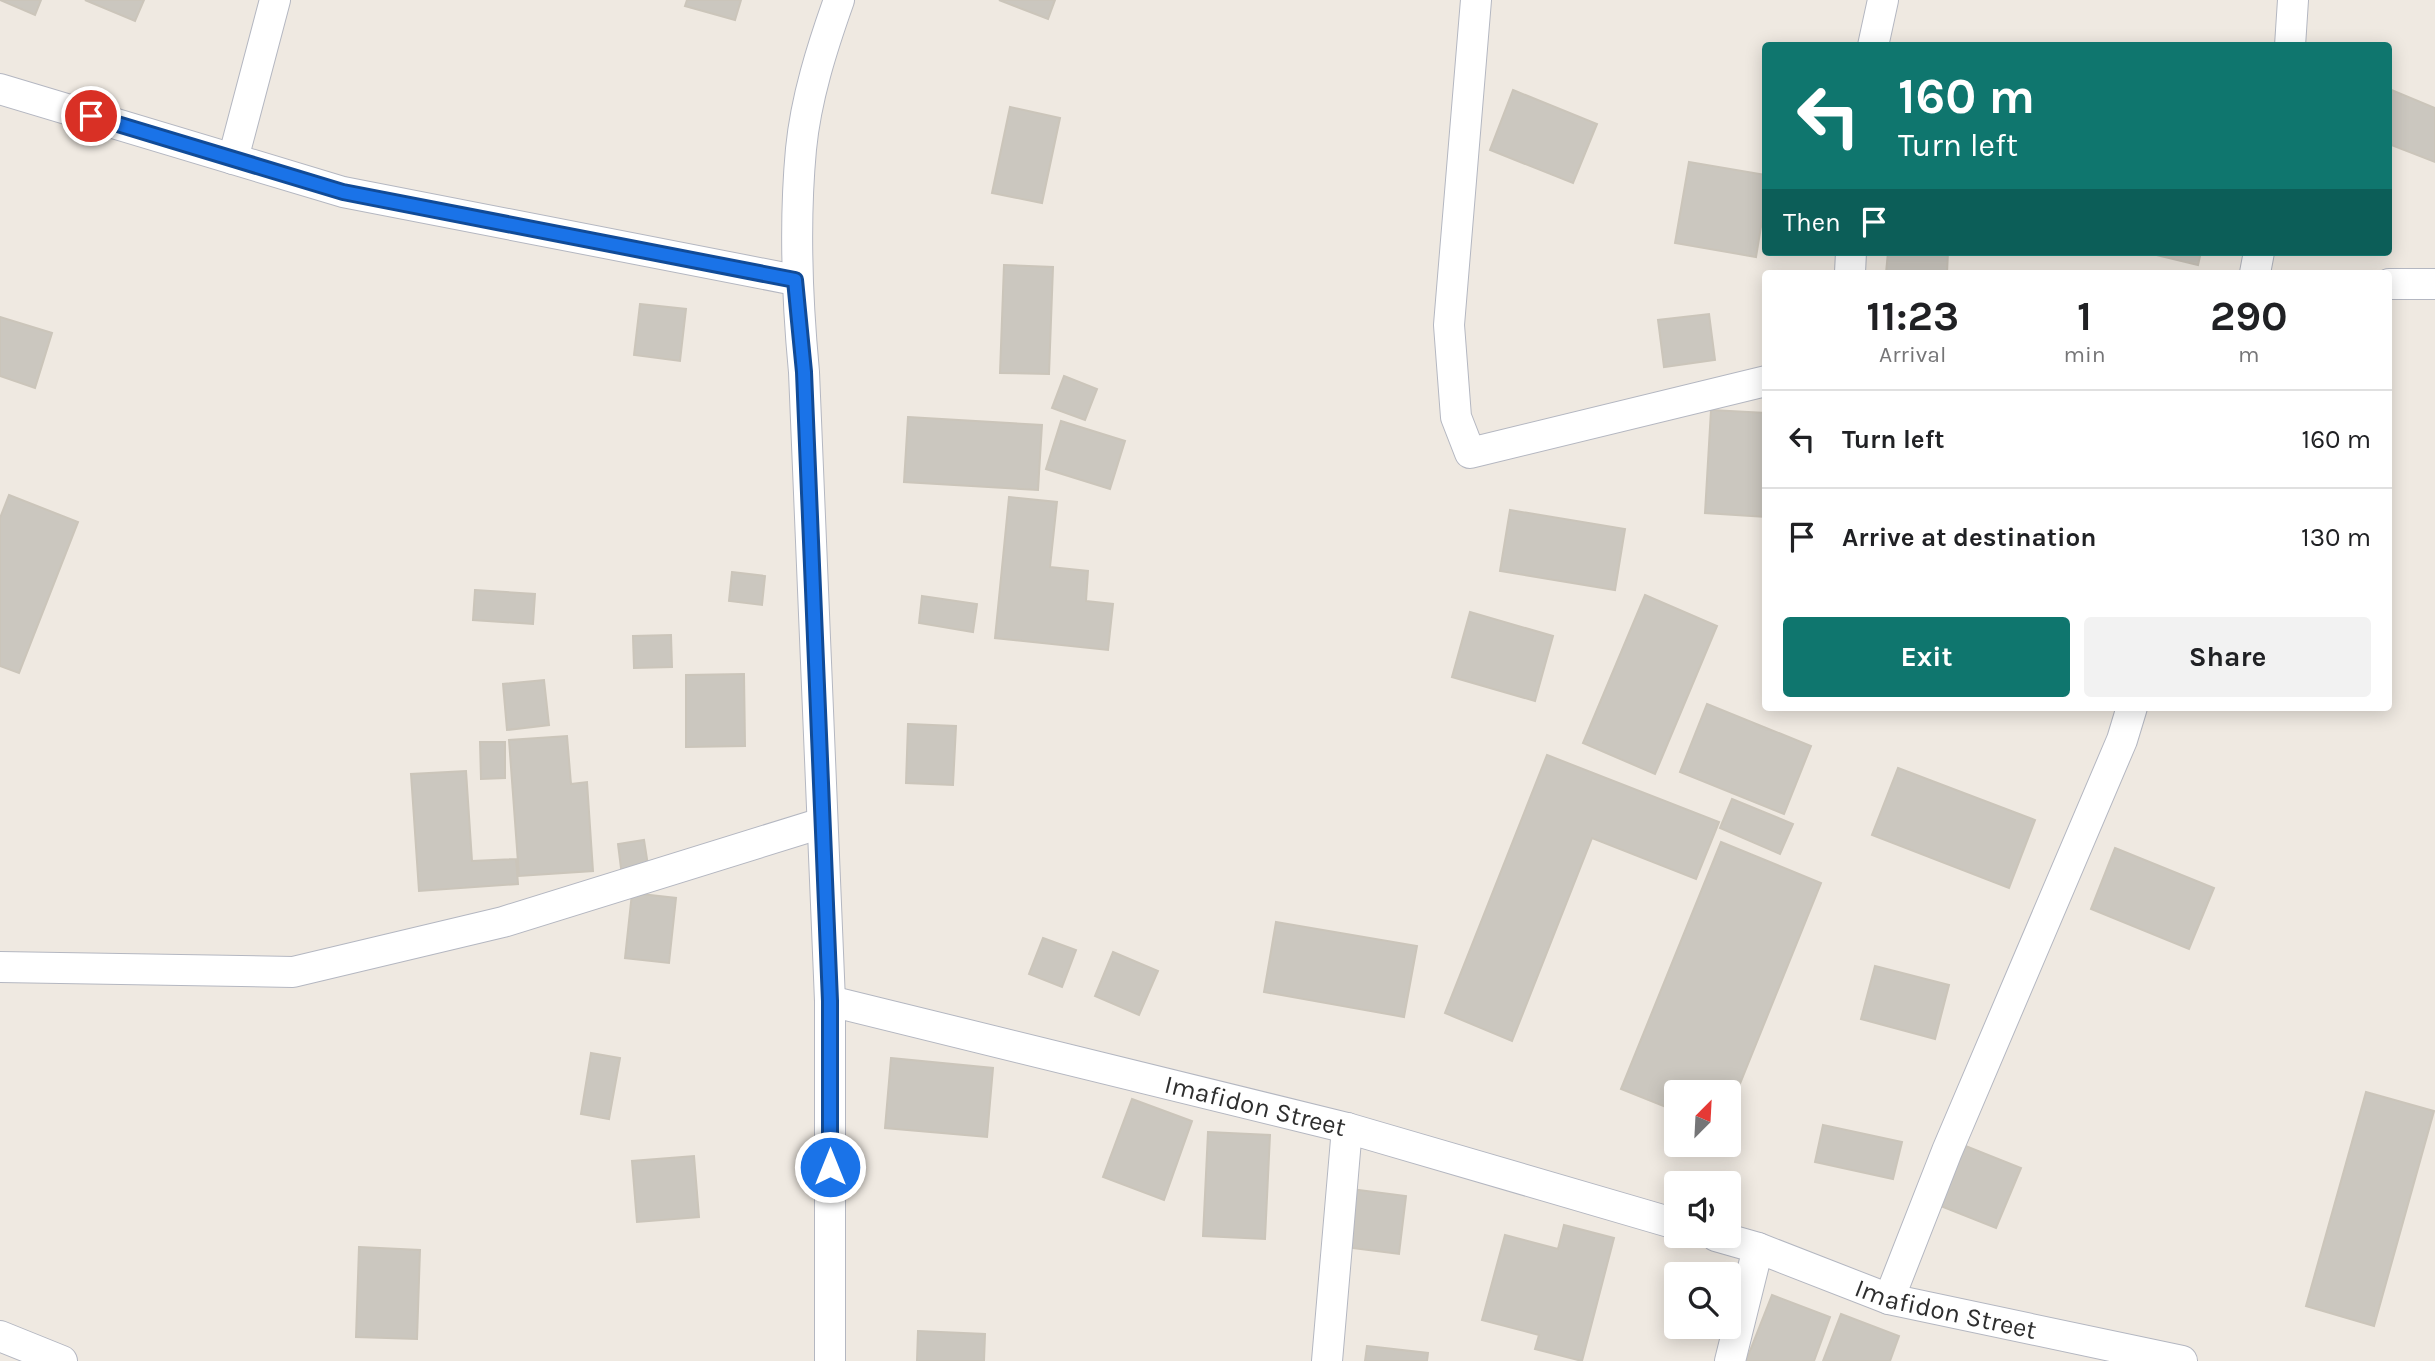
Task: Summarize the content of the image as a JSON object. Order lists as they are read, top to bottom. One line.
{"streets":{"street":["Imafidon Street"]},"north":"top right","page":{"turn":["160 m","Turn left"],"then":"Then","eta":["11:23","Arrival","1","min","290","m"],"list":[{"name":"Turn left","value":"160 m"},{"name":"Arrive at destination","value":"130 m"}],"buttons":["Exit","Share"]}}
